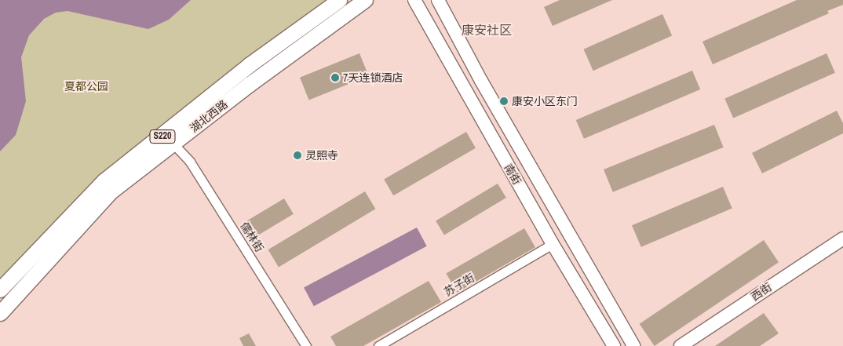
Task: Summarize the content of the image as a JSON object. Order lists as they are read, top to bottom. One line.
{"streets":{"main road":["湖北西路","S220"],"street":["南街","儒林街","苏子街","西街"]},"crossings":[["湖北西路","儒林街"],["南街","苏子街"]],"districts":["康安社区"],"parks":["夏都公园"],"places":["7天连锁酒店","康安小区东门","灵照寺"]}
